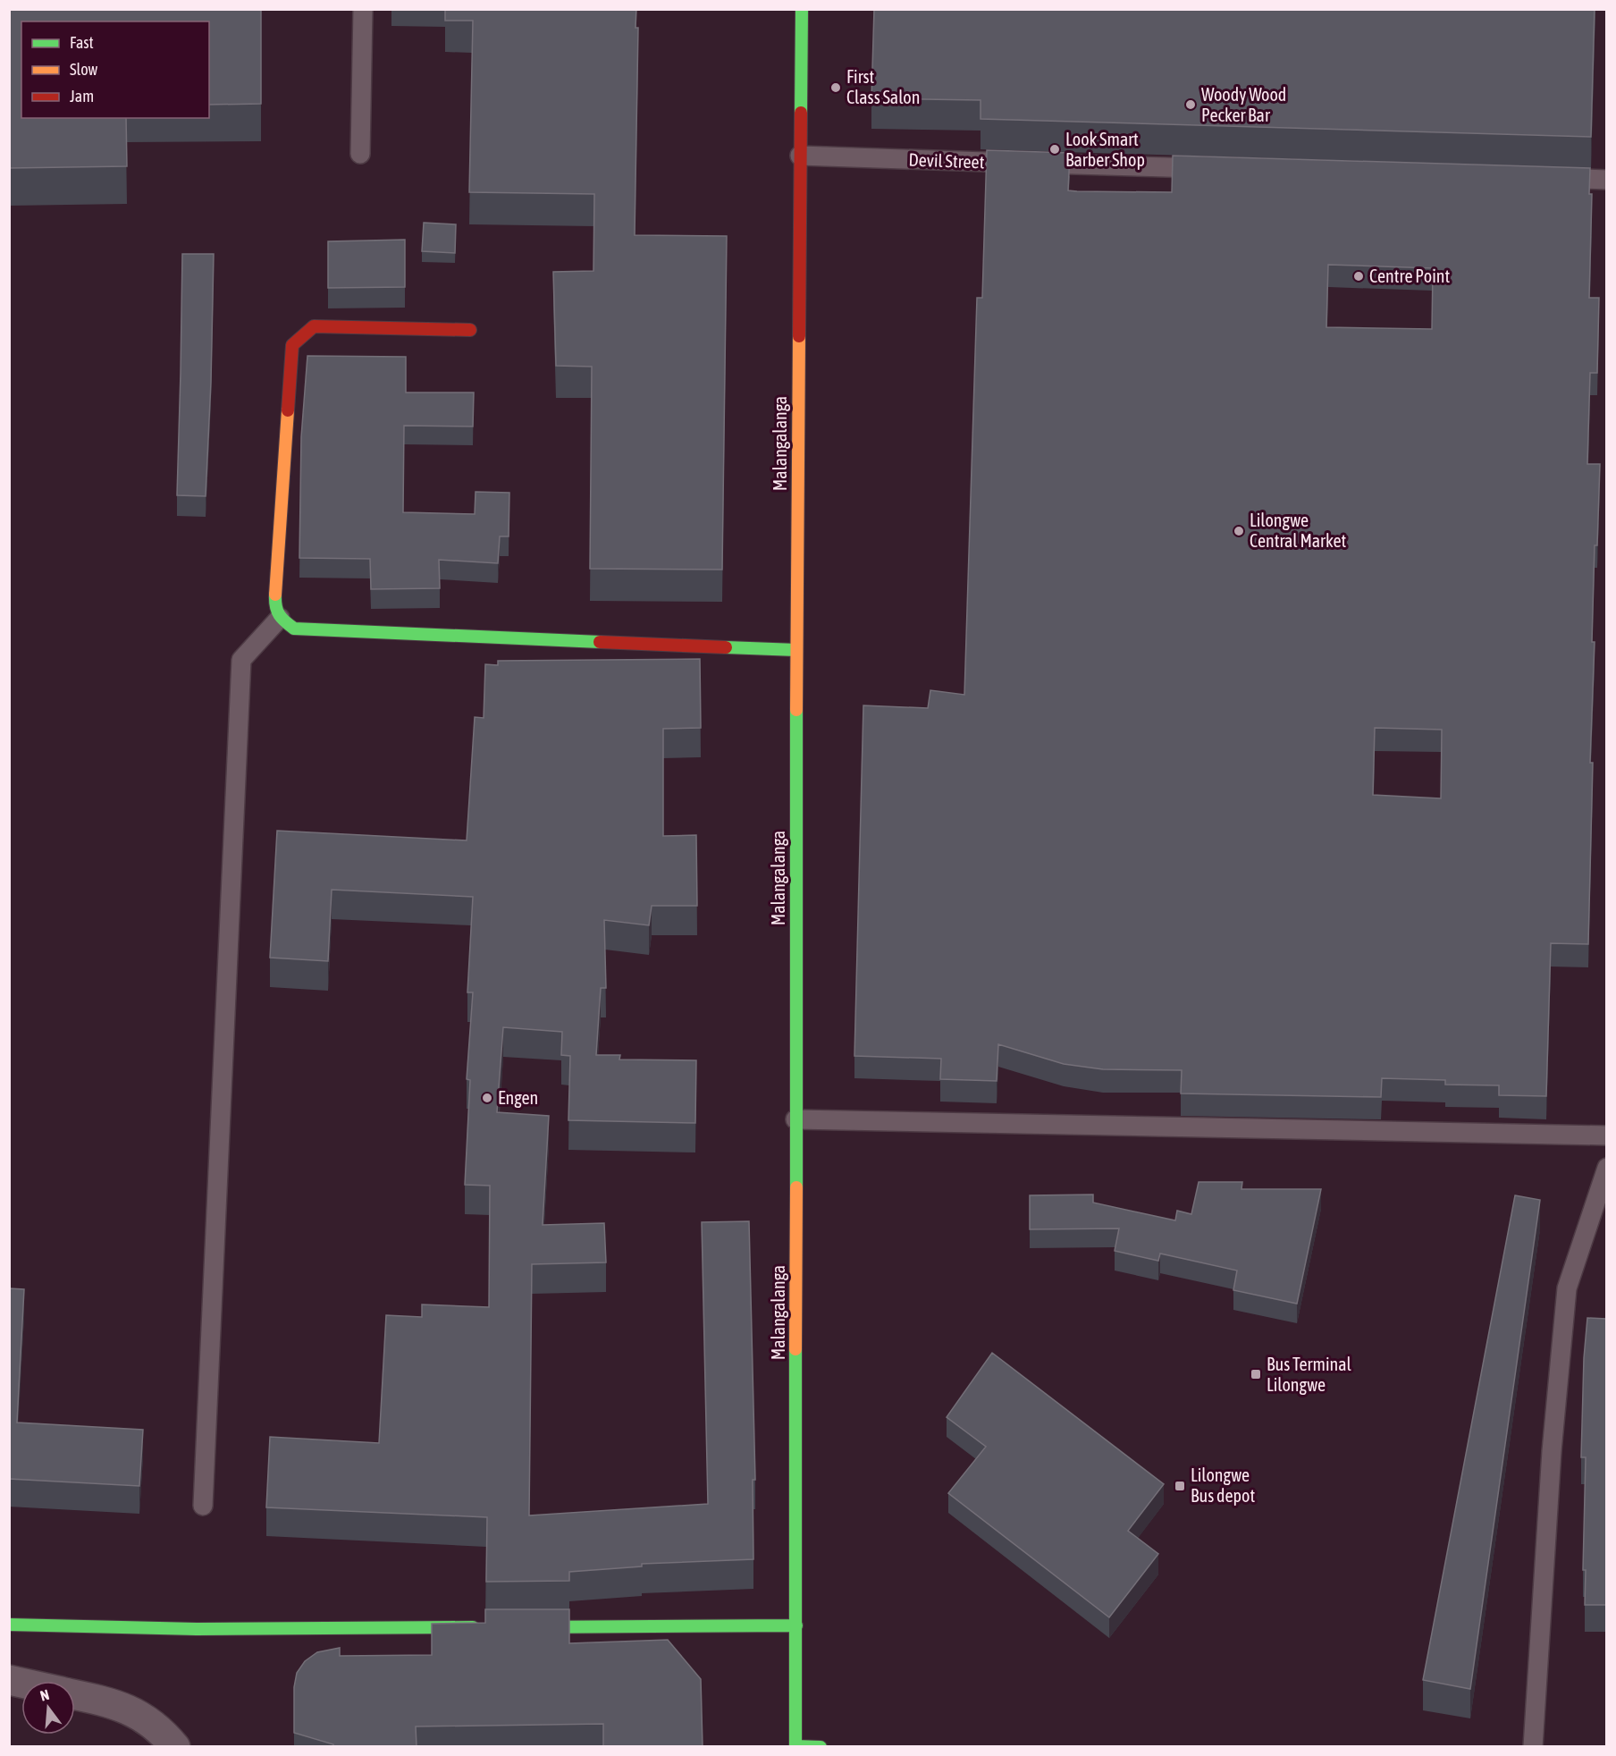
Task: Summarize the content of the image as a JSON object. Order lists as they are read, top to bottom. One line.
{"streets":{"street":["Malangalanga"],"lane":["Devil Street"]},"crossings":[["Devil Street","Malangalanga"]],"places":{"other":["First Class Salon","Woody Wood Pecker Bar","Look Smart Barber Shop","Centre Point","Lilongwe Central Market","Engen"],"transit":["Bus Terminal Lilongwe","Lilongwe Bus depot"]},"legend":["Fast","Slow","Jam"],"north":"top"}
